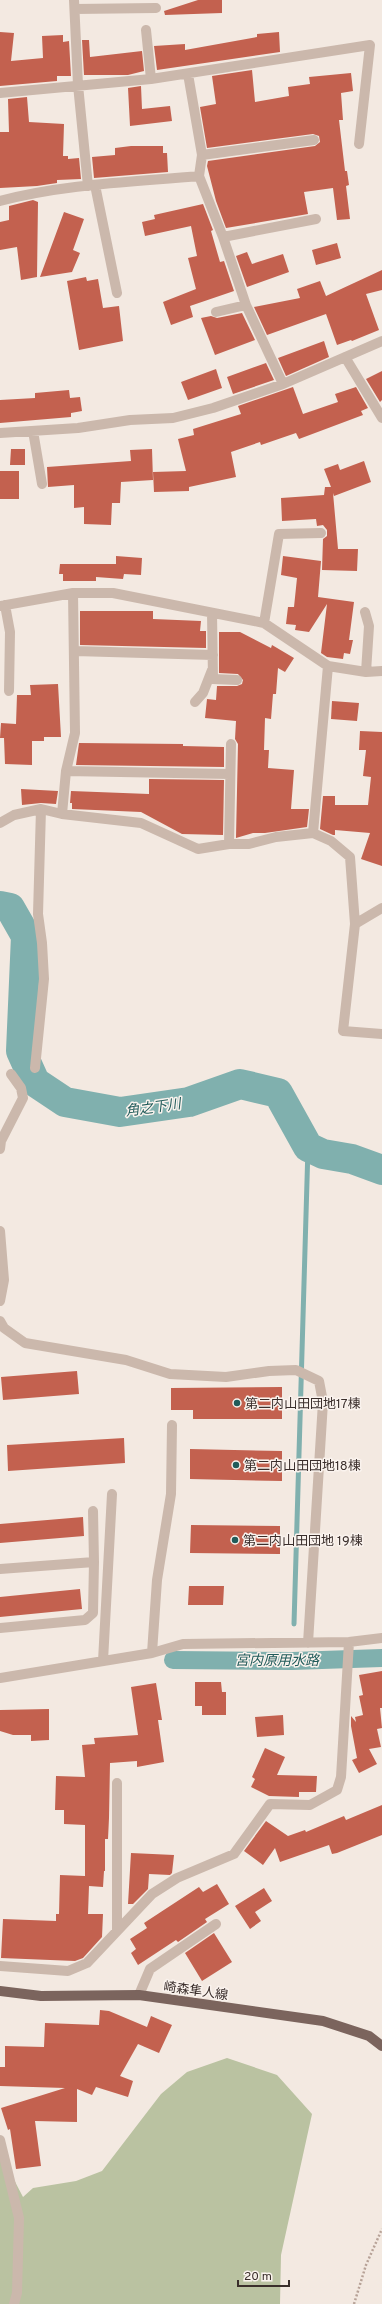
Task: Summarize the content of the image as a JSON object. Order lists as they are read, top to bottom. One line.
{"streets":{"main road":["崎森隼人線"]},"water":["角之下川","宮内原用水路"],"places":["第二内山田団地17棟","第二内山田団地18棟","第二内山田団地 19棟"],"scale_bar":"20 m"}
